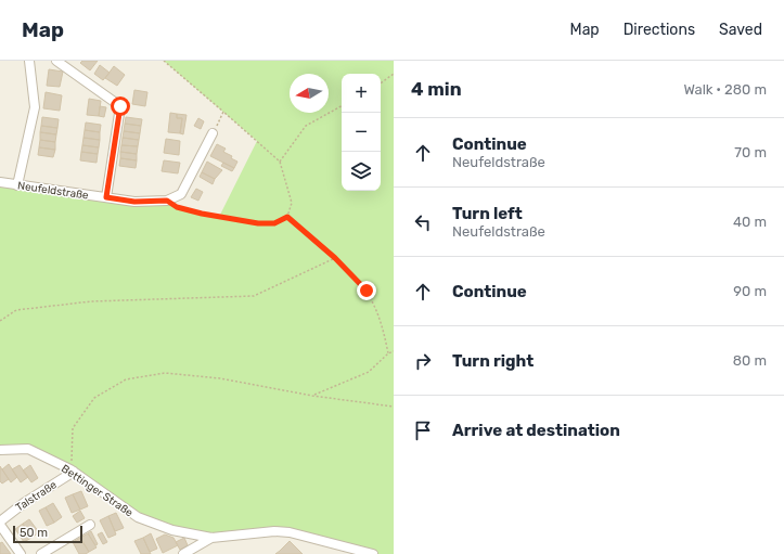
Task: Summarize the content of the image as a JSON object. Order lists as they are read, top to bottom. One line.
{"streets":{"street":["Neufeldstraße","Bettinger Straße","Talstraße"]},"crossings":[["Bettinger Straße","Talstraße"]],"scale_bar":"50 m","north":"left","page":{"header":"Map","nav":["Map","Directions","Saved"],"heading":["4 min","Walk · 280 m"],"map_buttons":["+","−"],"list":[["Continue","Neufeldstraße","70 m"],["Turn left","Neufeldstraße","40 m"],["Continue","90 m"],["Turn right","80 m"],"Arrive at destination"],"scale":"50 m"}}
